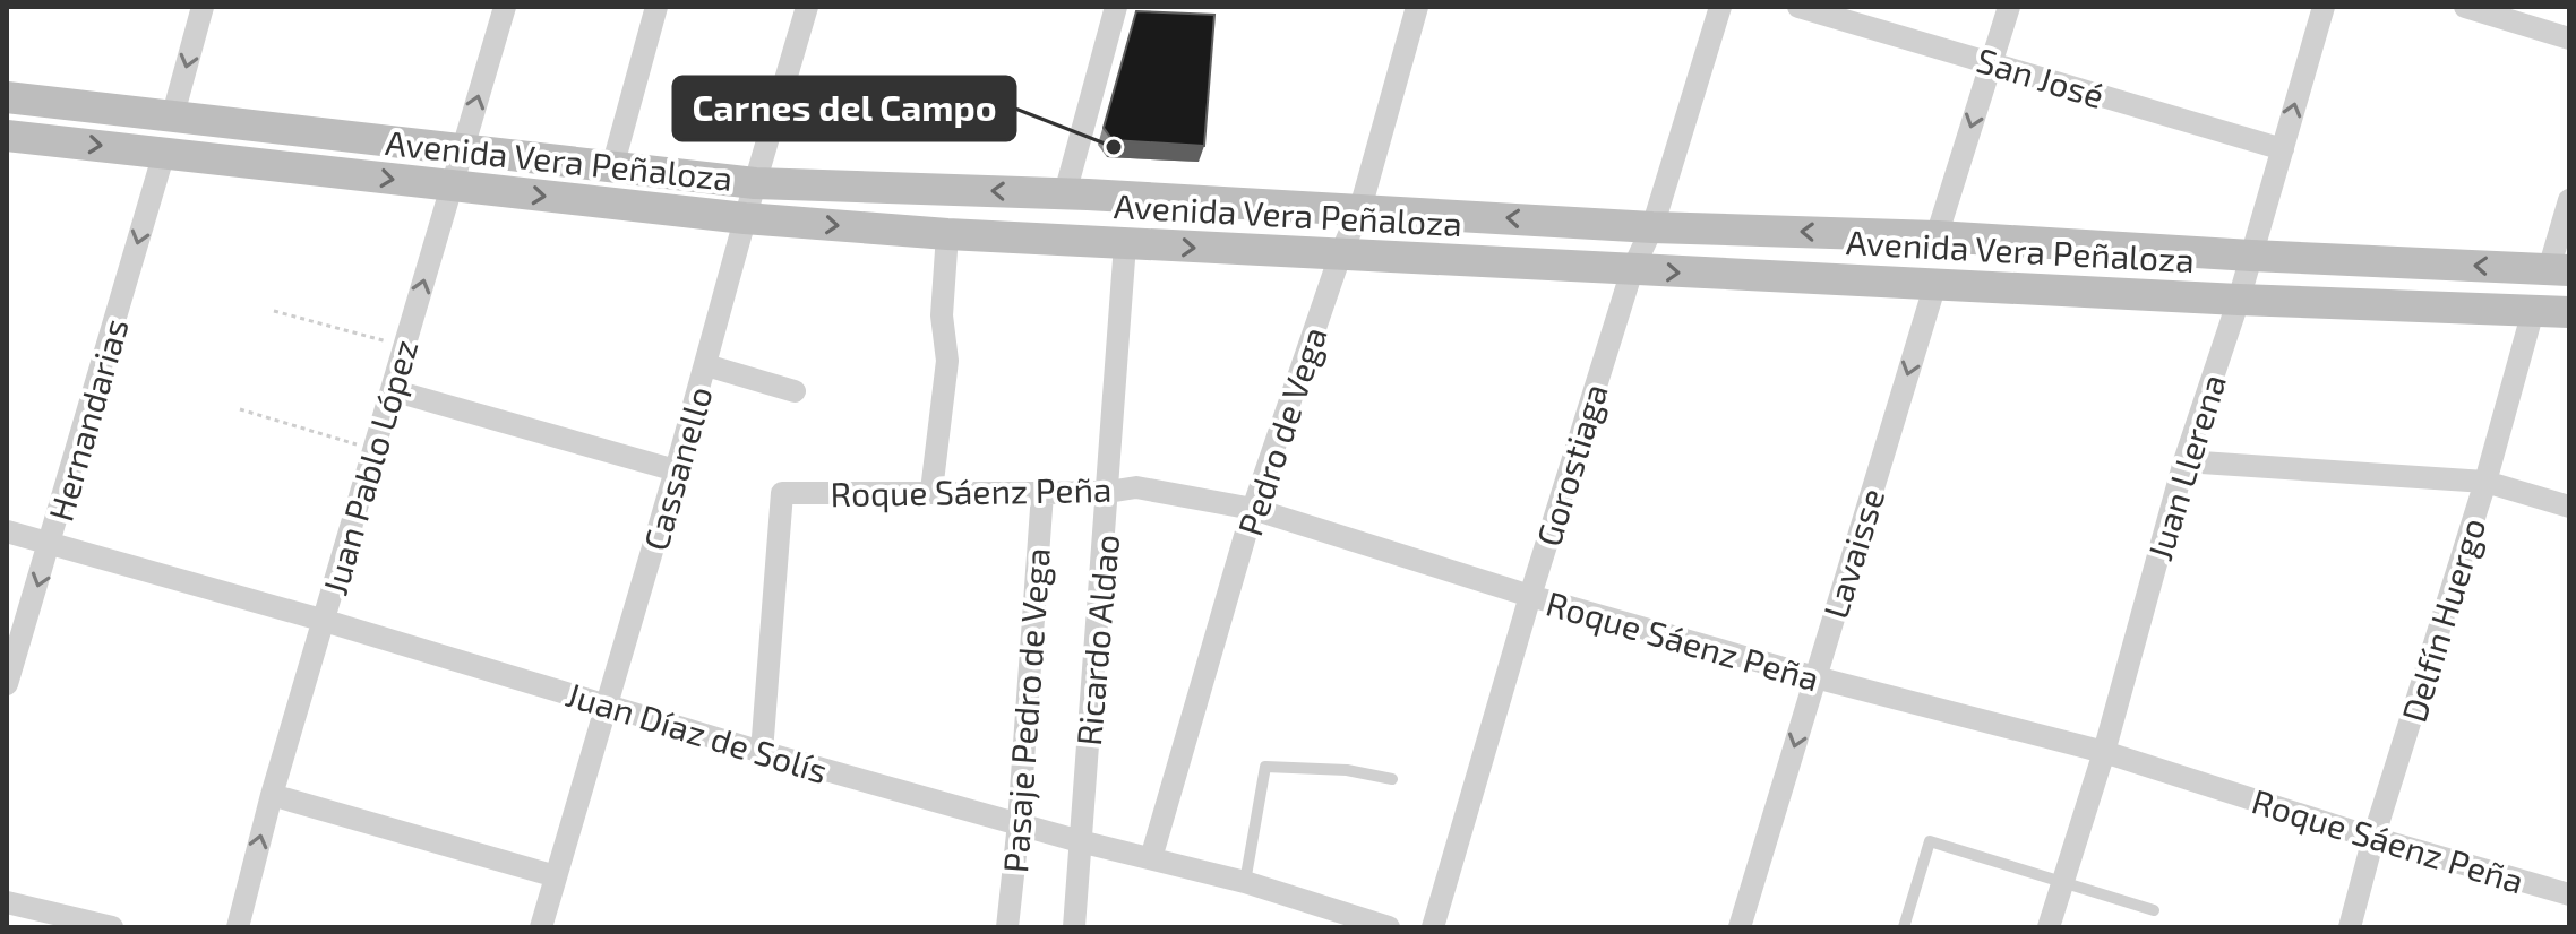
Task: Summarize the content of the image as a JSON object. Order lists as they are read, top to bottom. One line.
{"streets":{"main road":["Avenida Vera Peñaloza"],"street":["San José","Hernandarias","Pedro de Vega","Gorostiaga","Juan Pablo López","Juan Llerena","Cassanello","Roque Sáenz Peña","Lavaisse","Delfín Huergo","Ricardo Aldao","Pasaje Pedro de Vega","Juan Díaz de Solís"]},"crossings":[["San José","Juan Llerena"],["Avenida Vera Peñaloza","Hernandarias"],["Avenida Vera Peñaloza","Pedro de Vega"],["Avenida Vera Peñaloza","Gorostiaga"],["Avenida Vera Peñaloza","Juan Pablo López"],["Avenida Vera Peñaloza","Juan Llerena"],["Avenida Vera Peñaloza","Cassanello"],["Avenida Vera Peñaloza","Lavaisse"],["Avenida Vera Peñaloza","Delfín Huergo"],["Avenida Vera Peñaloza","Ricardo Aldao"],["Hernandarias","Juan Díaz de Solís"],["Pedro de Vega","Roque Sáenz Peña"],["Pedro de Vega","Juan Díaz de Solís"],["Gorostiaga","Roque Sáenz Peña"],["Juan Pablo López","Juan Díaz de Solís"],["Juan Llerena","Roque Sáenz Peña"],["Cassanello","Juan Díaz de Solís"],["Roque Sáenz Peña","Lavaisse"],["Roque Sáenz Peña","Delfín Huergo"],["Roque Sáenz Peña","Ricardo Aldao"],["Roque Sáenz Peña","Pasaje Pedro de Vega"],["Roque Sáenz Peña","Juan Díaz de Solís"],["Ricardo Aldao","Juan Díaz de Solís"],["Pasaje Pedro de Vega","Juan Díaz de Solís"]],"one_way":["Hernandarias","Juan Pablo López","Lavaisse"],"places":["Carnes del Campo"]}
